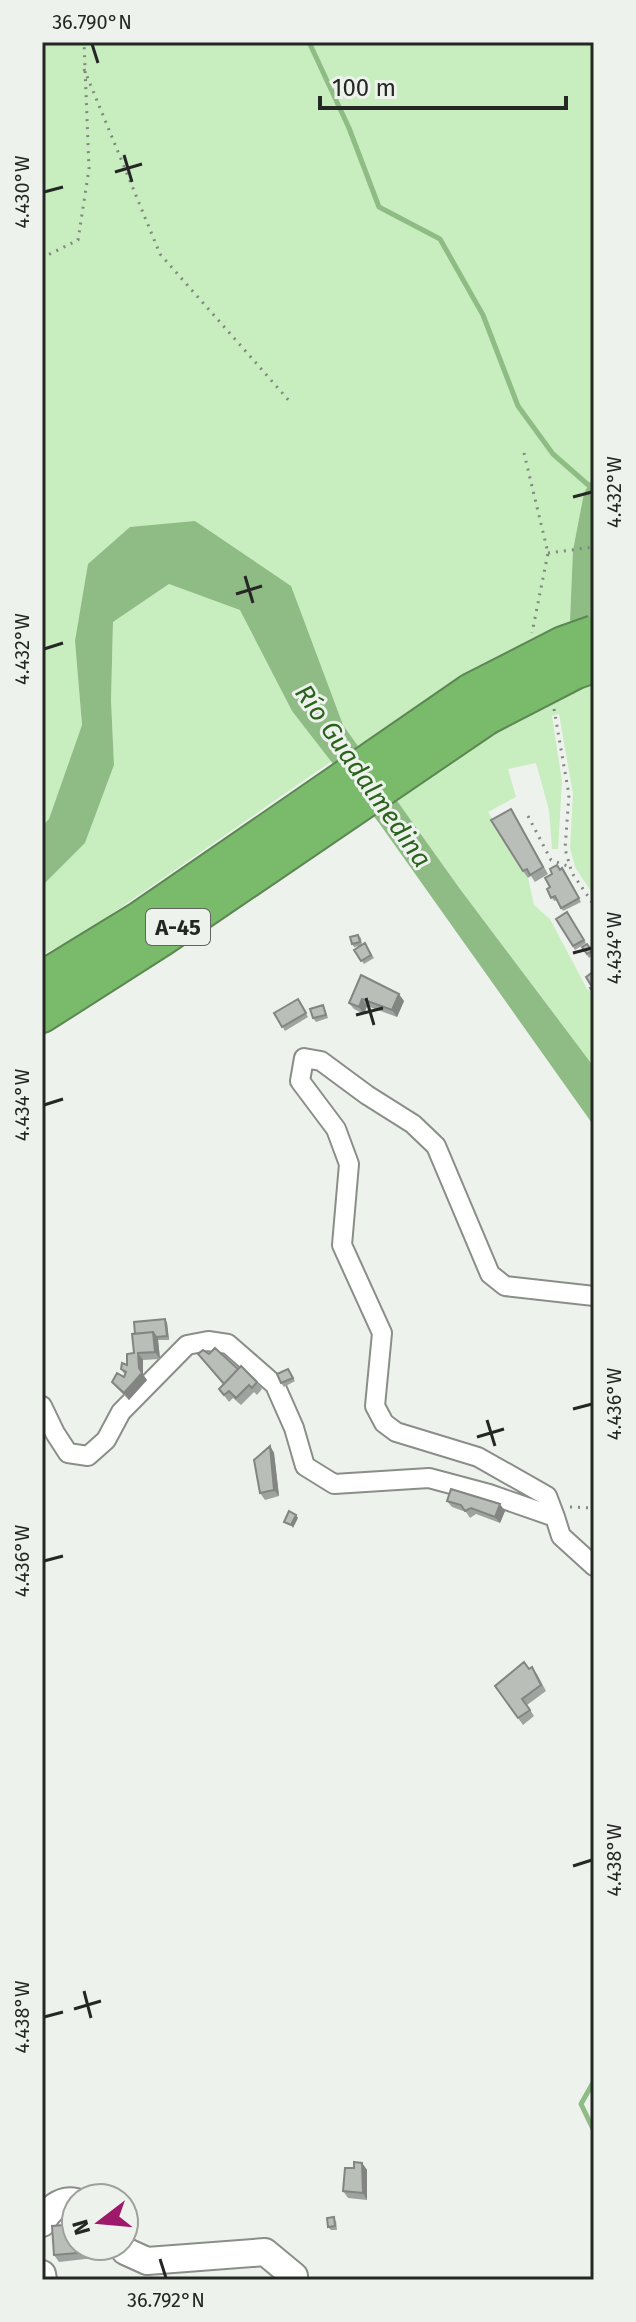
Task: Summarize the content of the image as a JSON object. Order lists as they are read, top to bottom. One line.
{"streets":{"highway":["A-45"]},"water":["Río Guadalmedina"],"scale_bar":"100 m","north":"left","coordinates":["36.790°N","4.430°W","4.432°W","4.434°W","4.436°W","4.438°W","36.792°N"]}
